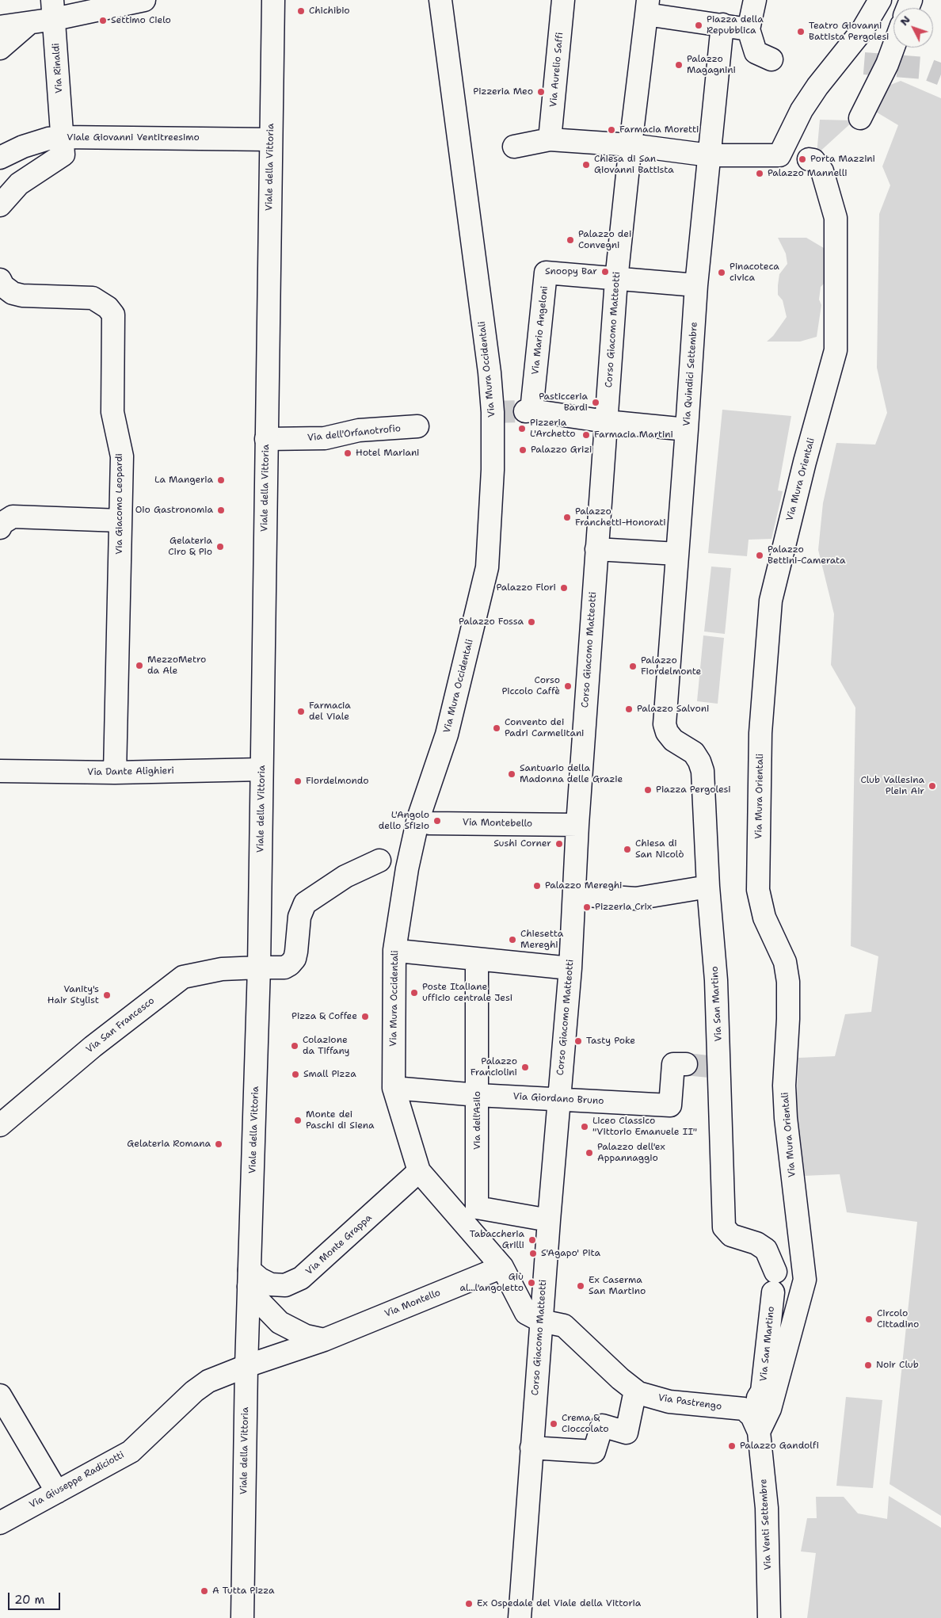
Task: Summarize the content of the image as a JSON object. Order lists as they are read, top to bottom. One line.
{"streets":{"street":["Via Rinaldi","Via Aurelio Saffi","Viale Giovanni Ventitreesimo","Viale della Vittoria","Corso Giacomo Matteotti","Via Mario Angeloni","Via Mura Occidentali","Via Quindici Settembre","Via dell'Orfanotrofio","Via Mura Orientali","Via Giacomo Leopardi","Via Dante Alighieri","Via Montebello","Via San Martino","Via San Francesco","Via Giordano Bruno","Via dell'Asilo","Via Monte Grappa","Via Montello","Via Pastrengo","Via Giuseppe Radiciotti","Via Venti Settembre"]},"crossings":[["Via Rinaldi","Viale Giovanni Ventitreesimo"],["Viale Giovanni Ventitreesimo","Viale della Vittoria"],["Viale della Vittoria","Via dell'Orfanotrofio"],["Viale della Vittoria","Via Dante Alighieri"],["Viale della Vittoria","Via San Francesco"],["Viale della Vittoria","Via Monte Grappa"],["Viale della Vittoria","Via Montello"],["Viale della Vittoria","Via Giuseppe Radiciotti"],["Corso Giacomo Matteotti","Via Mario Angeloni"],["Corso Giacomo Matteotti","Via Mura Occidentali"],["Corso Giacomo Matteotti","Via Montebello"],["Corso Giacomo Matteotti","Via Giordano Bruno"],["Corso Giacomo Matteotti","Via dell'Asilo"],["Corso Giacomo Matteotti","Via Pastrengo"],["Via Mura Occidentali","Via Montebello"],["Via Mura Occidentali","Via Giordano Bruno"],["Via Mura Occidentali","Via Monte Grappa"],["Via Mura Occidentali","Via Montello"],["Via Mura Occidentali","Via Pastrengo"],["Via Quindici Settembre","Via San Martino"],["Via Mura Orientali","Via Venti Settembre"],["Via Giacomo Leopardi","Via Dante Alighieri"],["Via San Martino","Via Pastrengo"],["Via Giordano Bruno","Via dell'Asilo"],["Via Montello","Via Giuseppe Radiciotti"]],"places":["Chichibio","Settimo Cielo","Piazza della Repubblica","Teatro Giovanni Battista Pergolesi","Palazzo Magagnini","Pizzeria Meo","Farmacia Moretti","Porta Mazzini","Chiesa di San Giovanni Battista","Palazzo Mannelli","Palazzo dei Convegni","Snoopy Bar","Pinacoteca civica","Pasticceria Bardi","Pizzeria L'Archetto","Farmacia Martini","Palazzo Grizi","Hotel Mariani","La Mangeria","Oio Gastronomia","Palazzo Franchetti-Honorati","Gelateria Ciro & Pio","Palazzo Bettini-Camerata","Palazzo Flori","Palazzo Fossa","MezzoMetro da Ale","Palazzo Fiordelmonte","Corso Piccolo Caffè","Palazzo Salvoni","Farmacia del Viale","Convento dei Padri Carmelitani","Santuario della Madonna delle Grazie","Fiordelmondo","Club Vallesina Plein Air","Piazza Pergolesi","L'Angolo dello Sfizio","Sushi Corner","Chiesa di San Nicolò","Palazzo Mereghi","Pizzeria Crix","Chiesetta Mereghi","Poste Italiane ufficio centrale Jesi","Vanity's Hair Stylist","Pizza & Coffee","Tasty Poke","Colazione da Tiffany","Palazzo Franciolini","Small Pizza","Monte dei Paschi di Siena","Liceo Classico \"Vittorio Emanuele II\"","Gelateria Romana","Palazzo dell'ex Appannaggio","Tabaccheria Grilli","S'Agapo' Pita","Giù al...l'angoletto","Ex Caserma San Martino","Circolo Cittadino","Noir Club","Crema & Cioccolato","Palazzo Gandolfi","A Tutta Pizza","Ex Ospedale del Viale della Vittoria"],"scale_bar":"20 m","north":"top left"}
